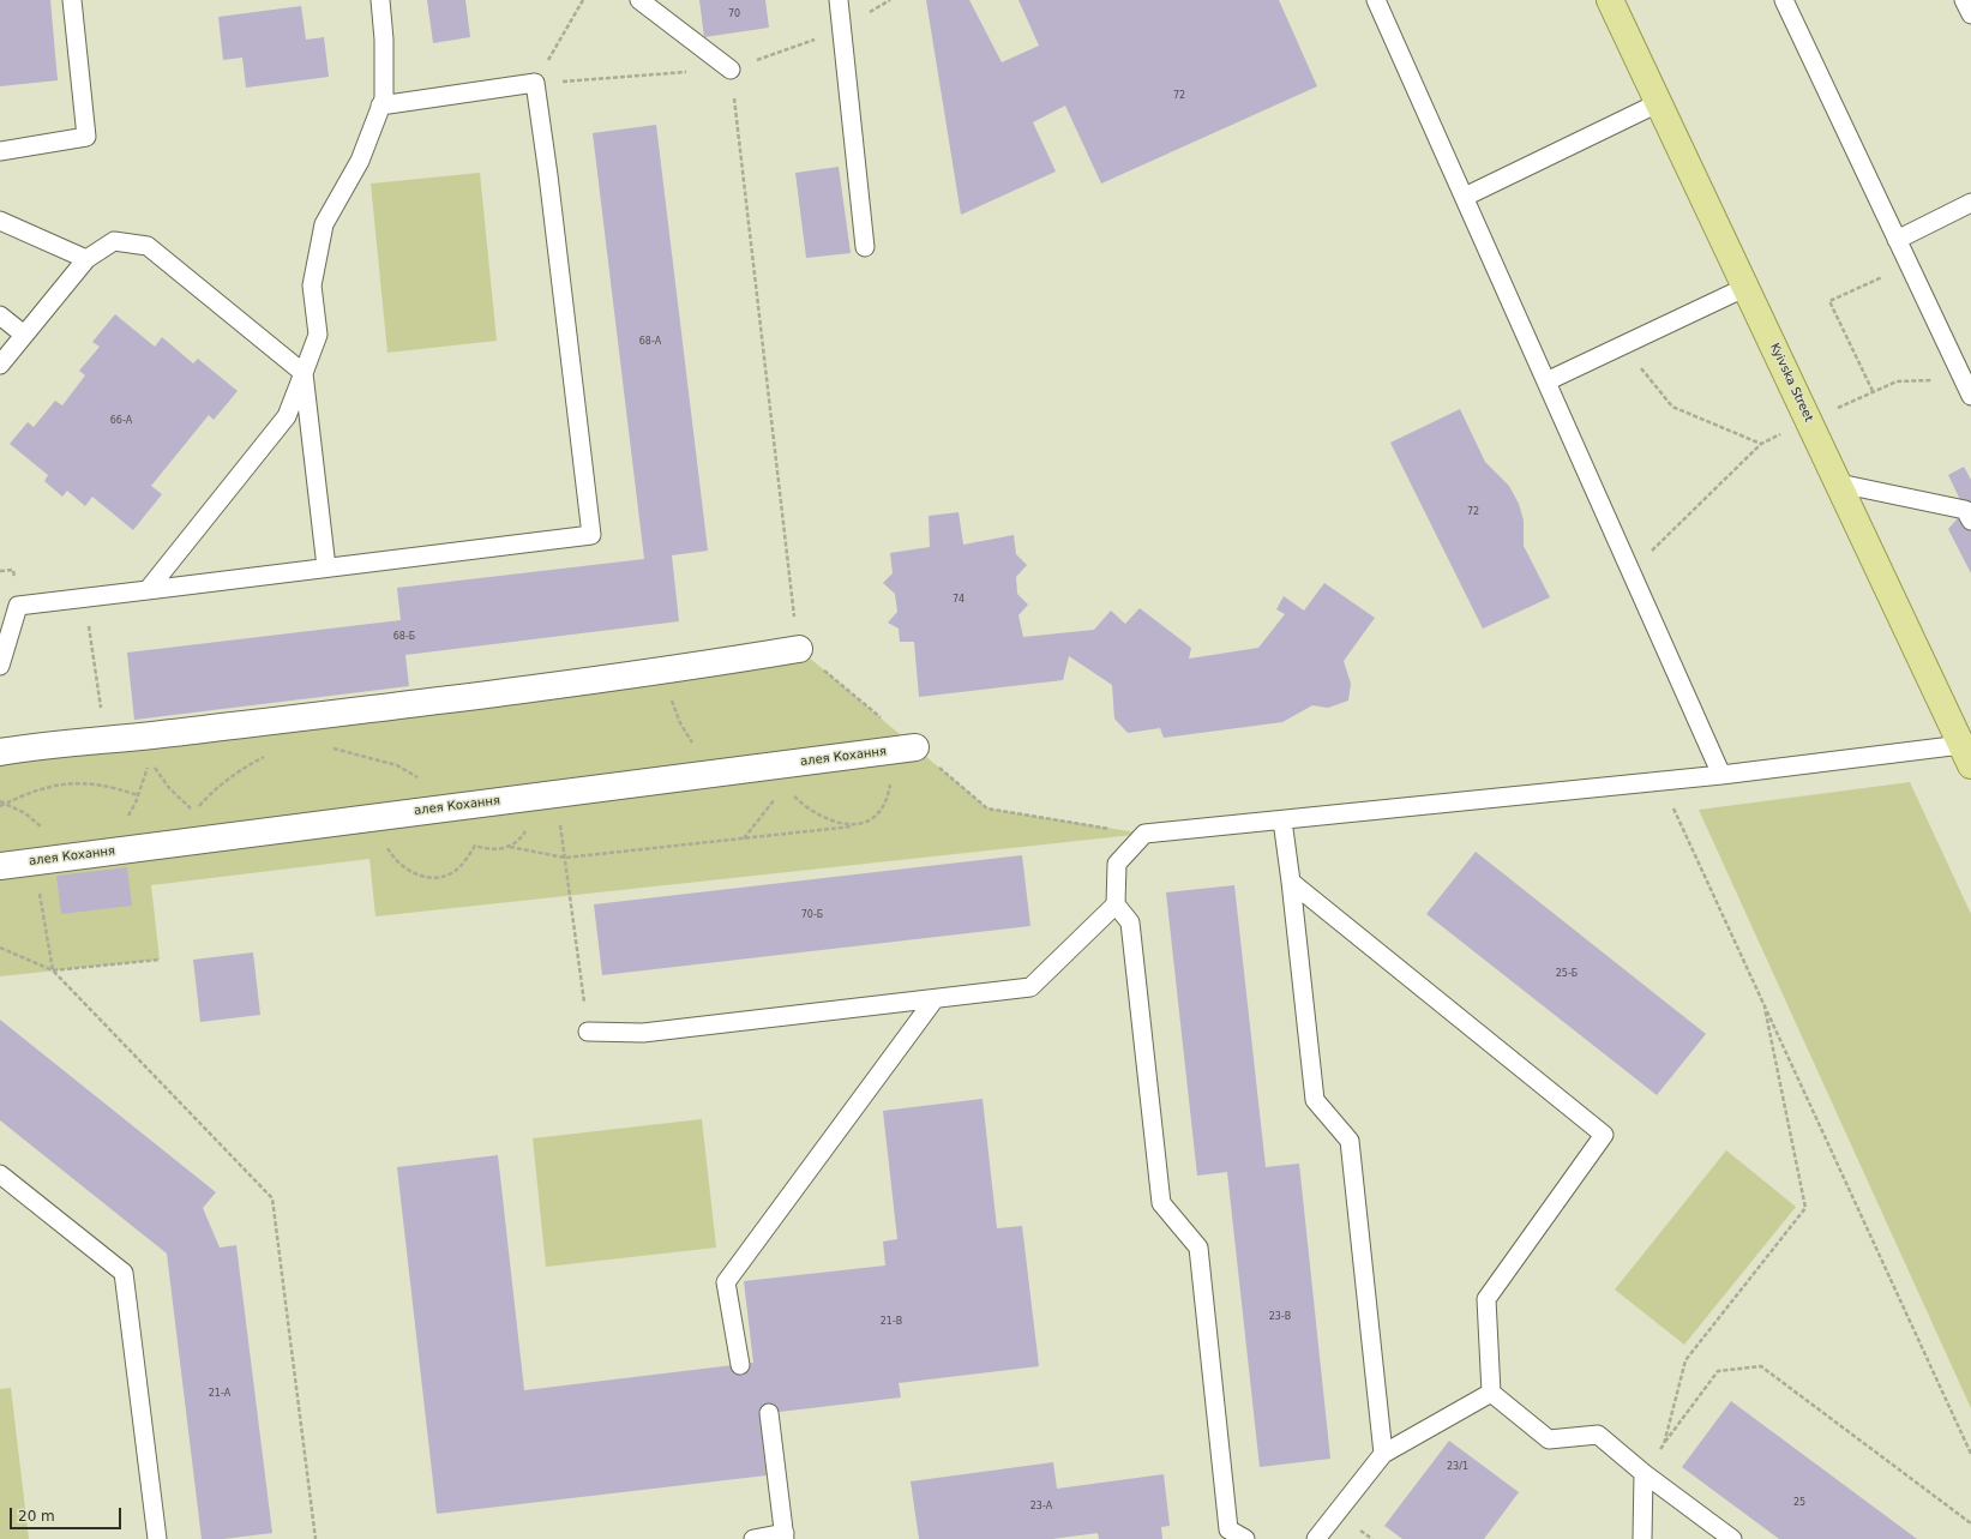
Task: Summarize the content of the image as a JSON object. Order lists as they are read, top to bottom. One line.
{"streets":{"main road":["Kyivska Street"],"street":["алея Кохання"]},"house_numbers":["70","72","68-А","66-А","72","74","68-Б","70-Б","25-Б","23-В","21-В","21-А","23/1","25","23-А"],"scale_bar":"20 m"}
